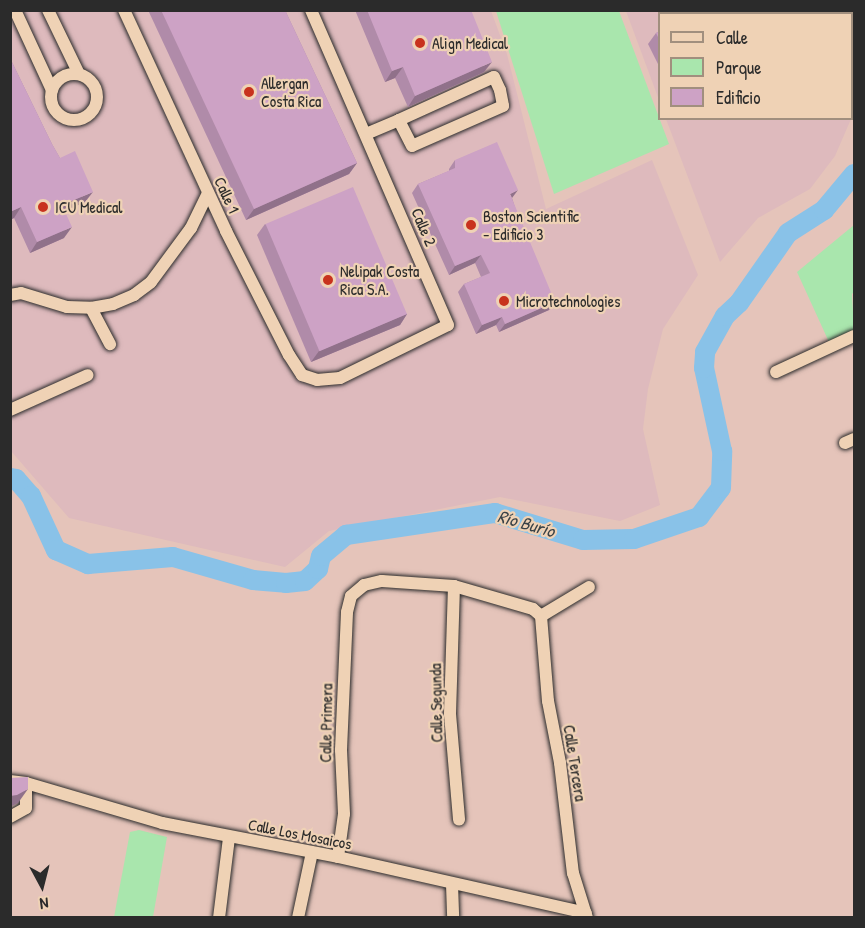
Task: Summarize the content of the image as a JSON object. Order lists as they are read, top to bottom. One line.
{"streets":{"street":["Calle 1","Calle 2","Calle Segunda","Calle Primera","Calle Tercera","Calle Los Mosaicos"]},"crossings":[["Calle 1","Calle 2"],["Calle Segunda","Calle Primera"],["Calle Primera","Calle Los Mosaicos"],["Calle Tercera","Calle Los Mosaicos"]],"water":["Río Burío"],"places":["Align Medical","Allergan Costa Rica","ICU Medical","Boston Scientific - Edificio 3","Nelipak Costa Rica S.A.","Microtechnologies"],"legend":["Calle","Parque","Edificio"],"north":"bottom"}
